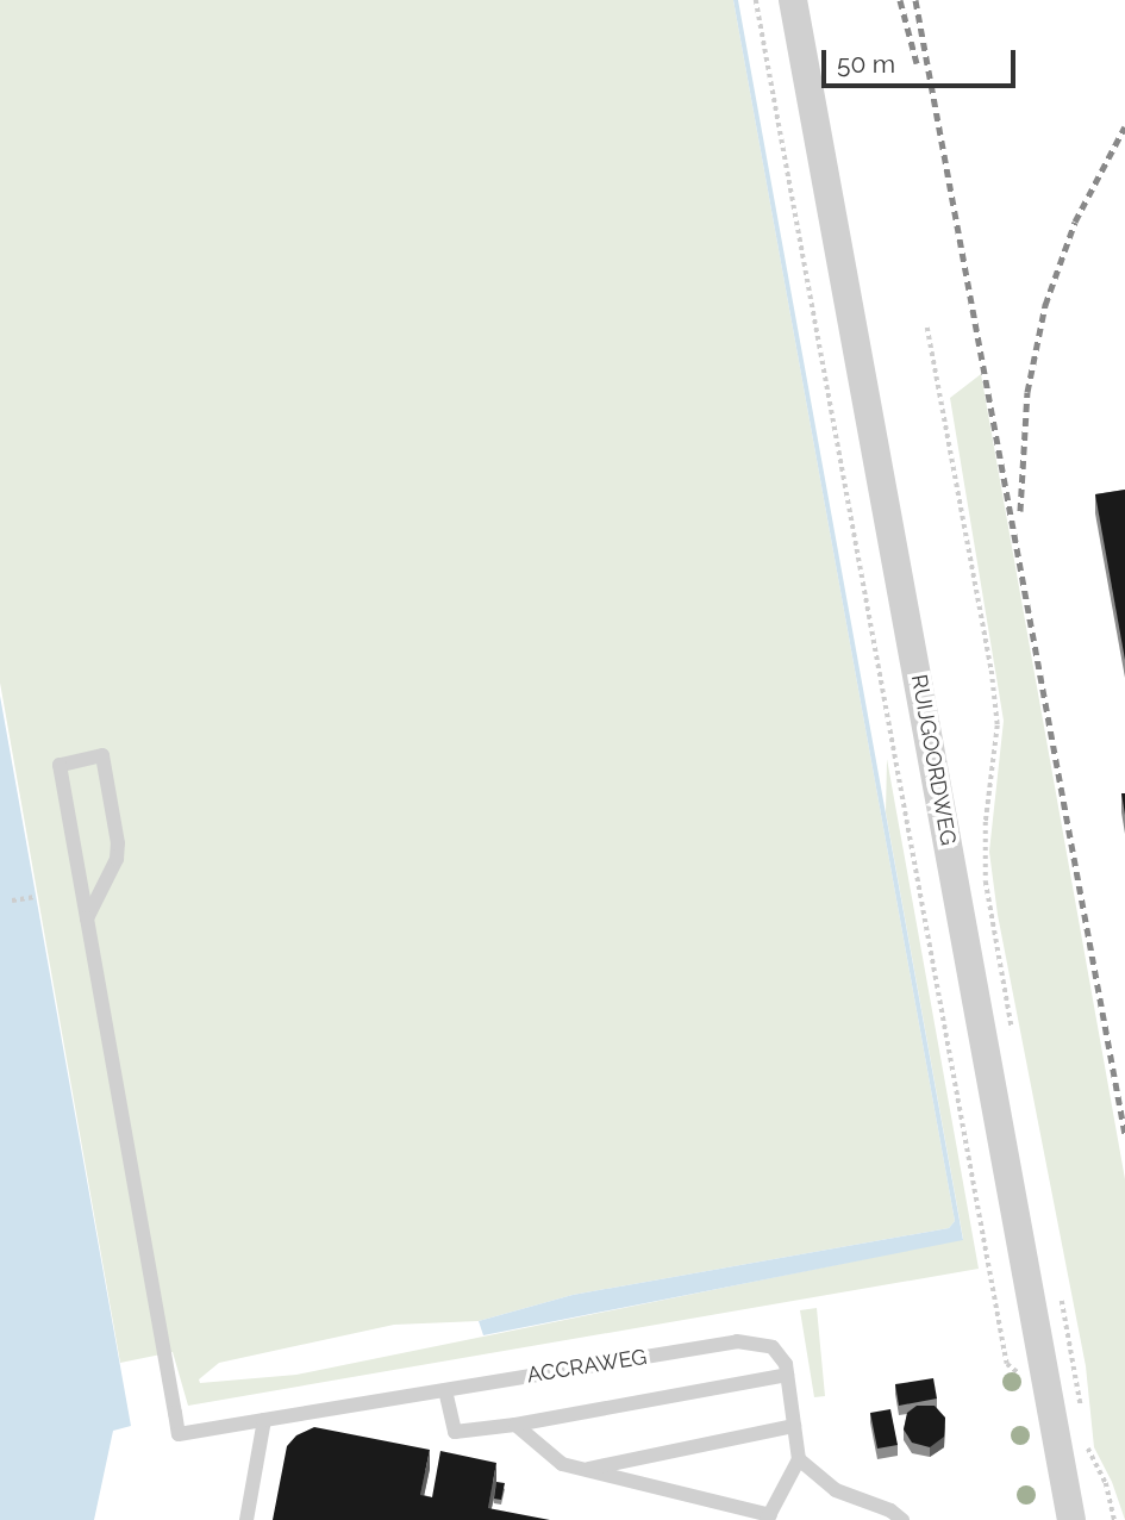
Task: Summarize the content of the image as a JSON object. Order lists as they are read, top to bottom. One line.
{"streets":{"street":["RUIJGOORDWEG"],"lane":["ACCRAWEG"]},"scale_bar":"50 m"}
